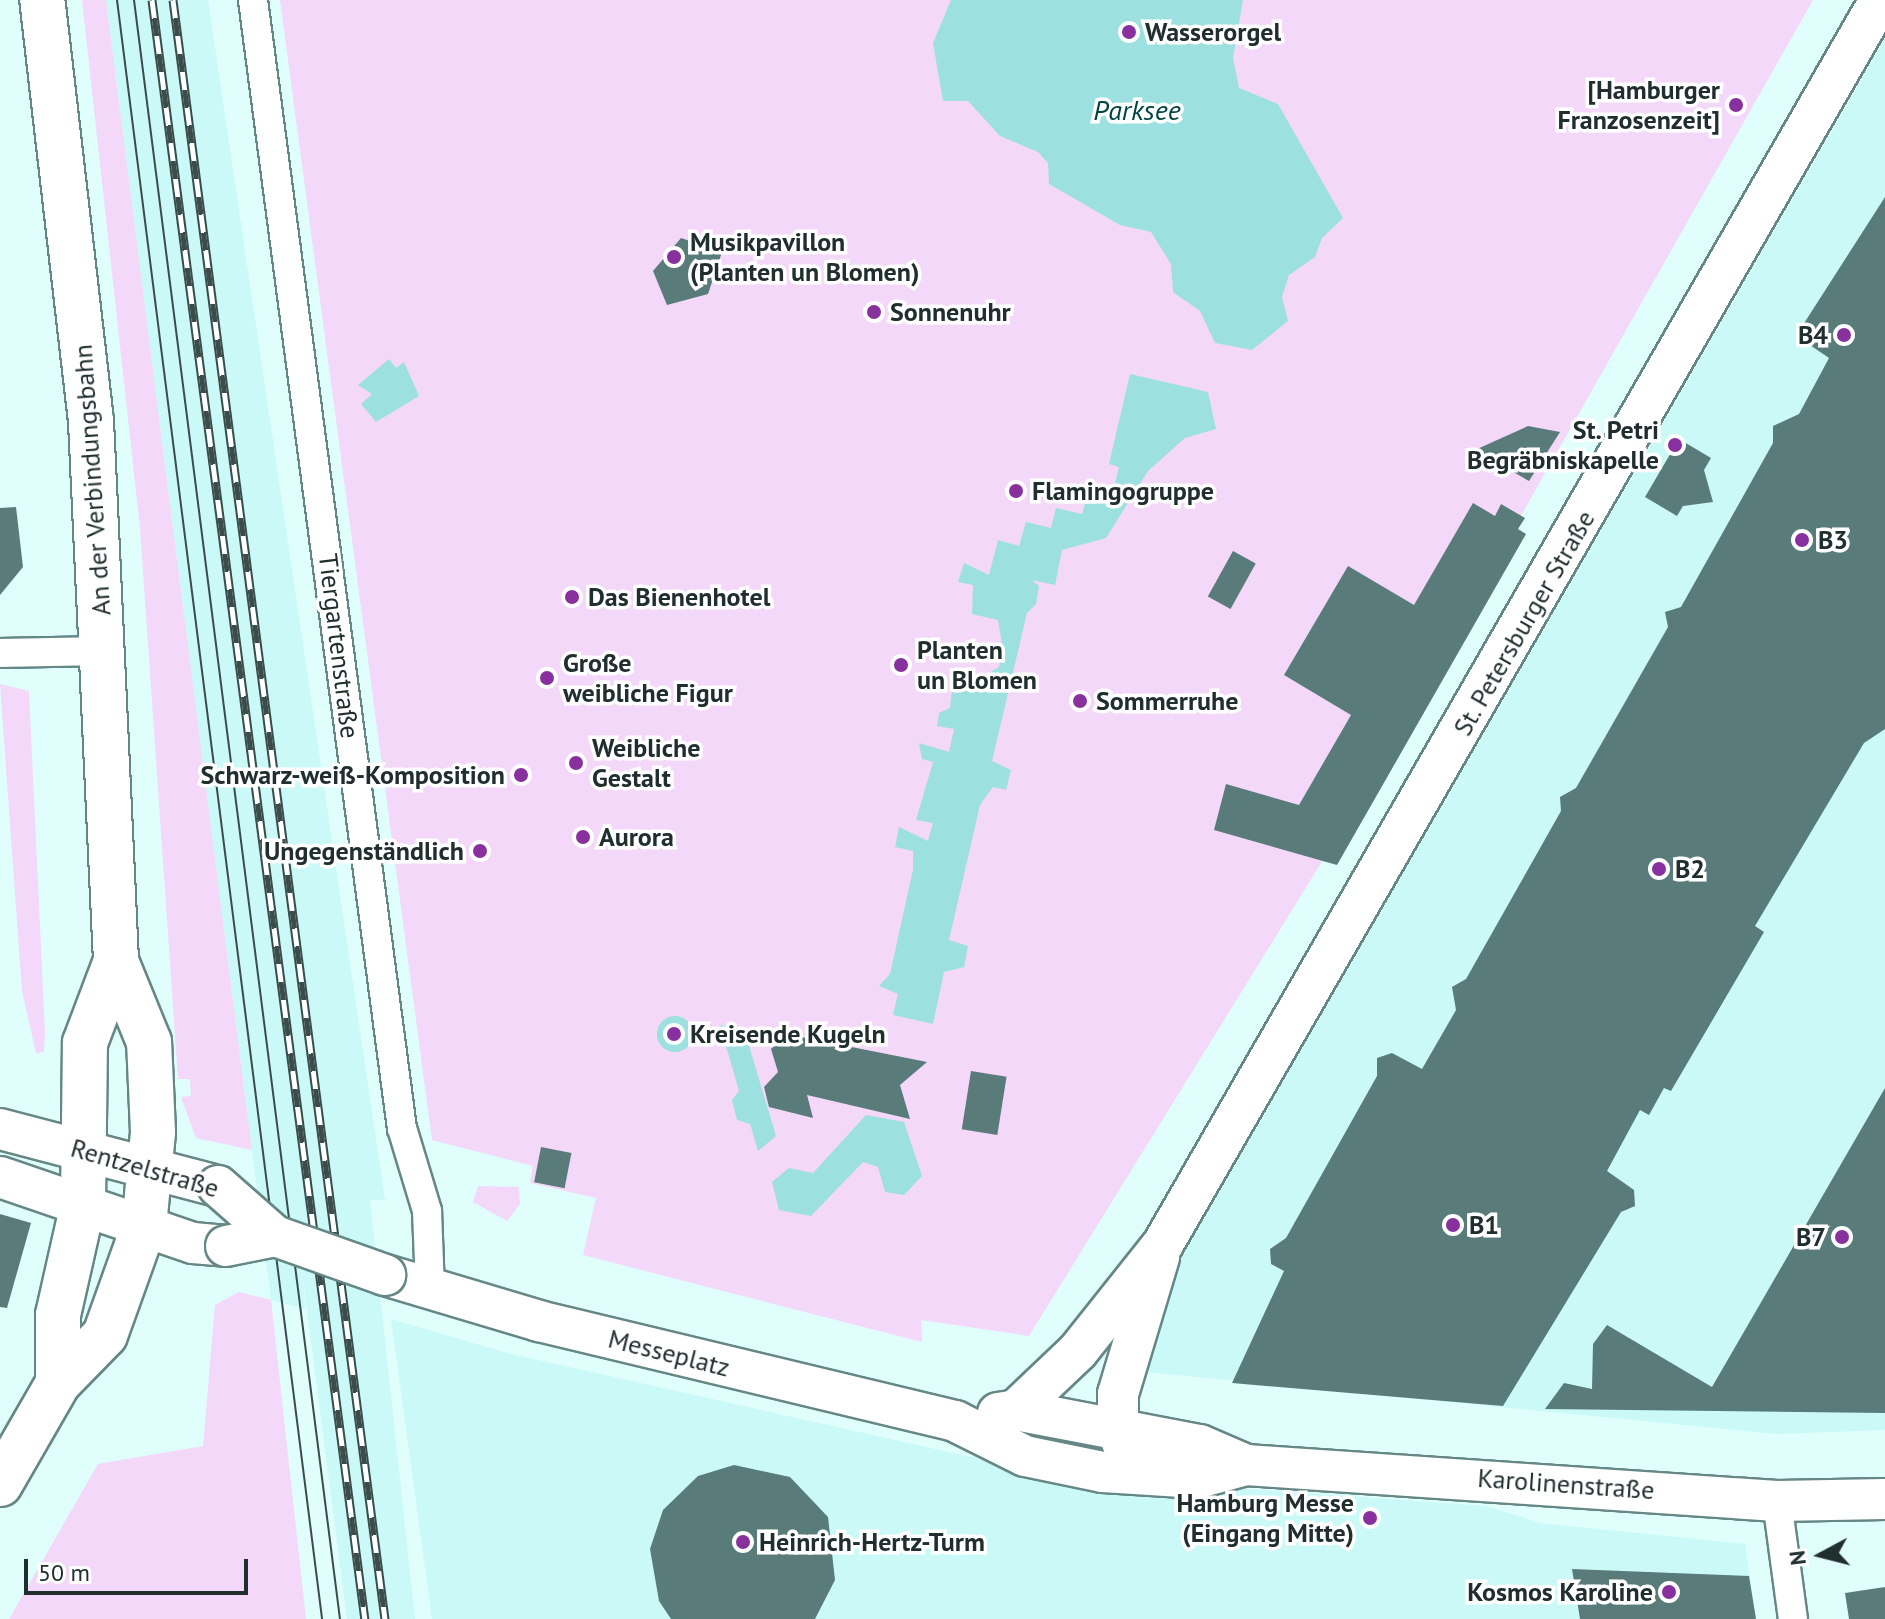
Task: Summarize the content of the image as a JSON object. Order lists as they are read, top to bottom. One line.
{"streets":{"main road":["An der Verbindungsbahn","St. Petersburger Straße","Rentzelstraße","Messeplatz","Karolinenstraße"],"street":["Tiergartenstraße"]},"crossings":[["An der Verbindungsbahn","Rentzelstraße"],["St. Petersburger Straße","Messeplatz"],["St. Petersburger Straße","Karolinenstraße"],["Tiergartenstraße","Messeplatz"],["Rentzelstraße","Messeplatz"],["Messeplatz","Karolinenstraße"]],"water":["Parksee"],"places":["Wasserorgel","[Hamburger Franzosenzeit]","Musikpavillon (Planten un Blomen)","Sonnenuhr","B4","St. Petri Begräbniskapelle","Flamingogruppe","B3","Das Bienenhotel","Planten un Blomen","Große weibliche Figur","Sommerruhe","Weibliche Gestalt","Schwarz-weiß-Komposition","Aurora","Ungegenständlich","B2","Kreisende Kugeln","B1","B7","Hamburg Messe (Eingang Mitte)","Heinrich-Hertz-Turm","Kosmos Karoline"],"scale_bar":"50 m","north":"left"}
